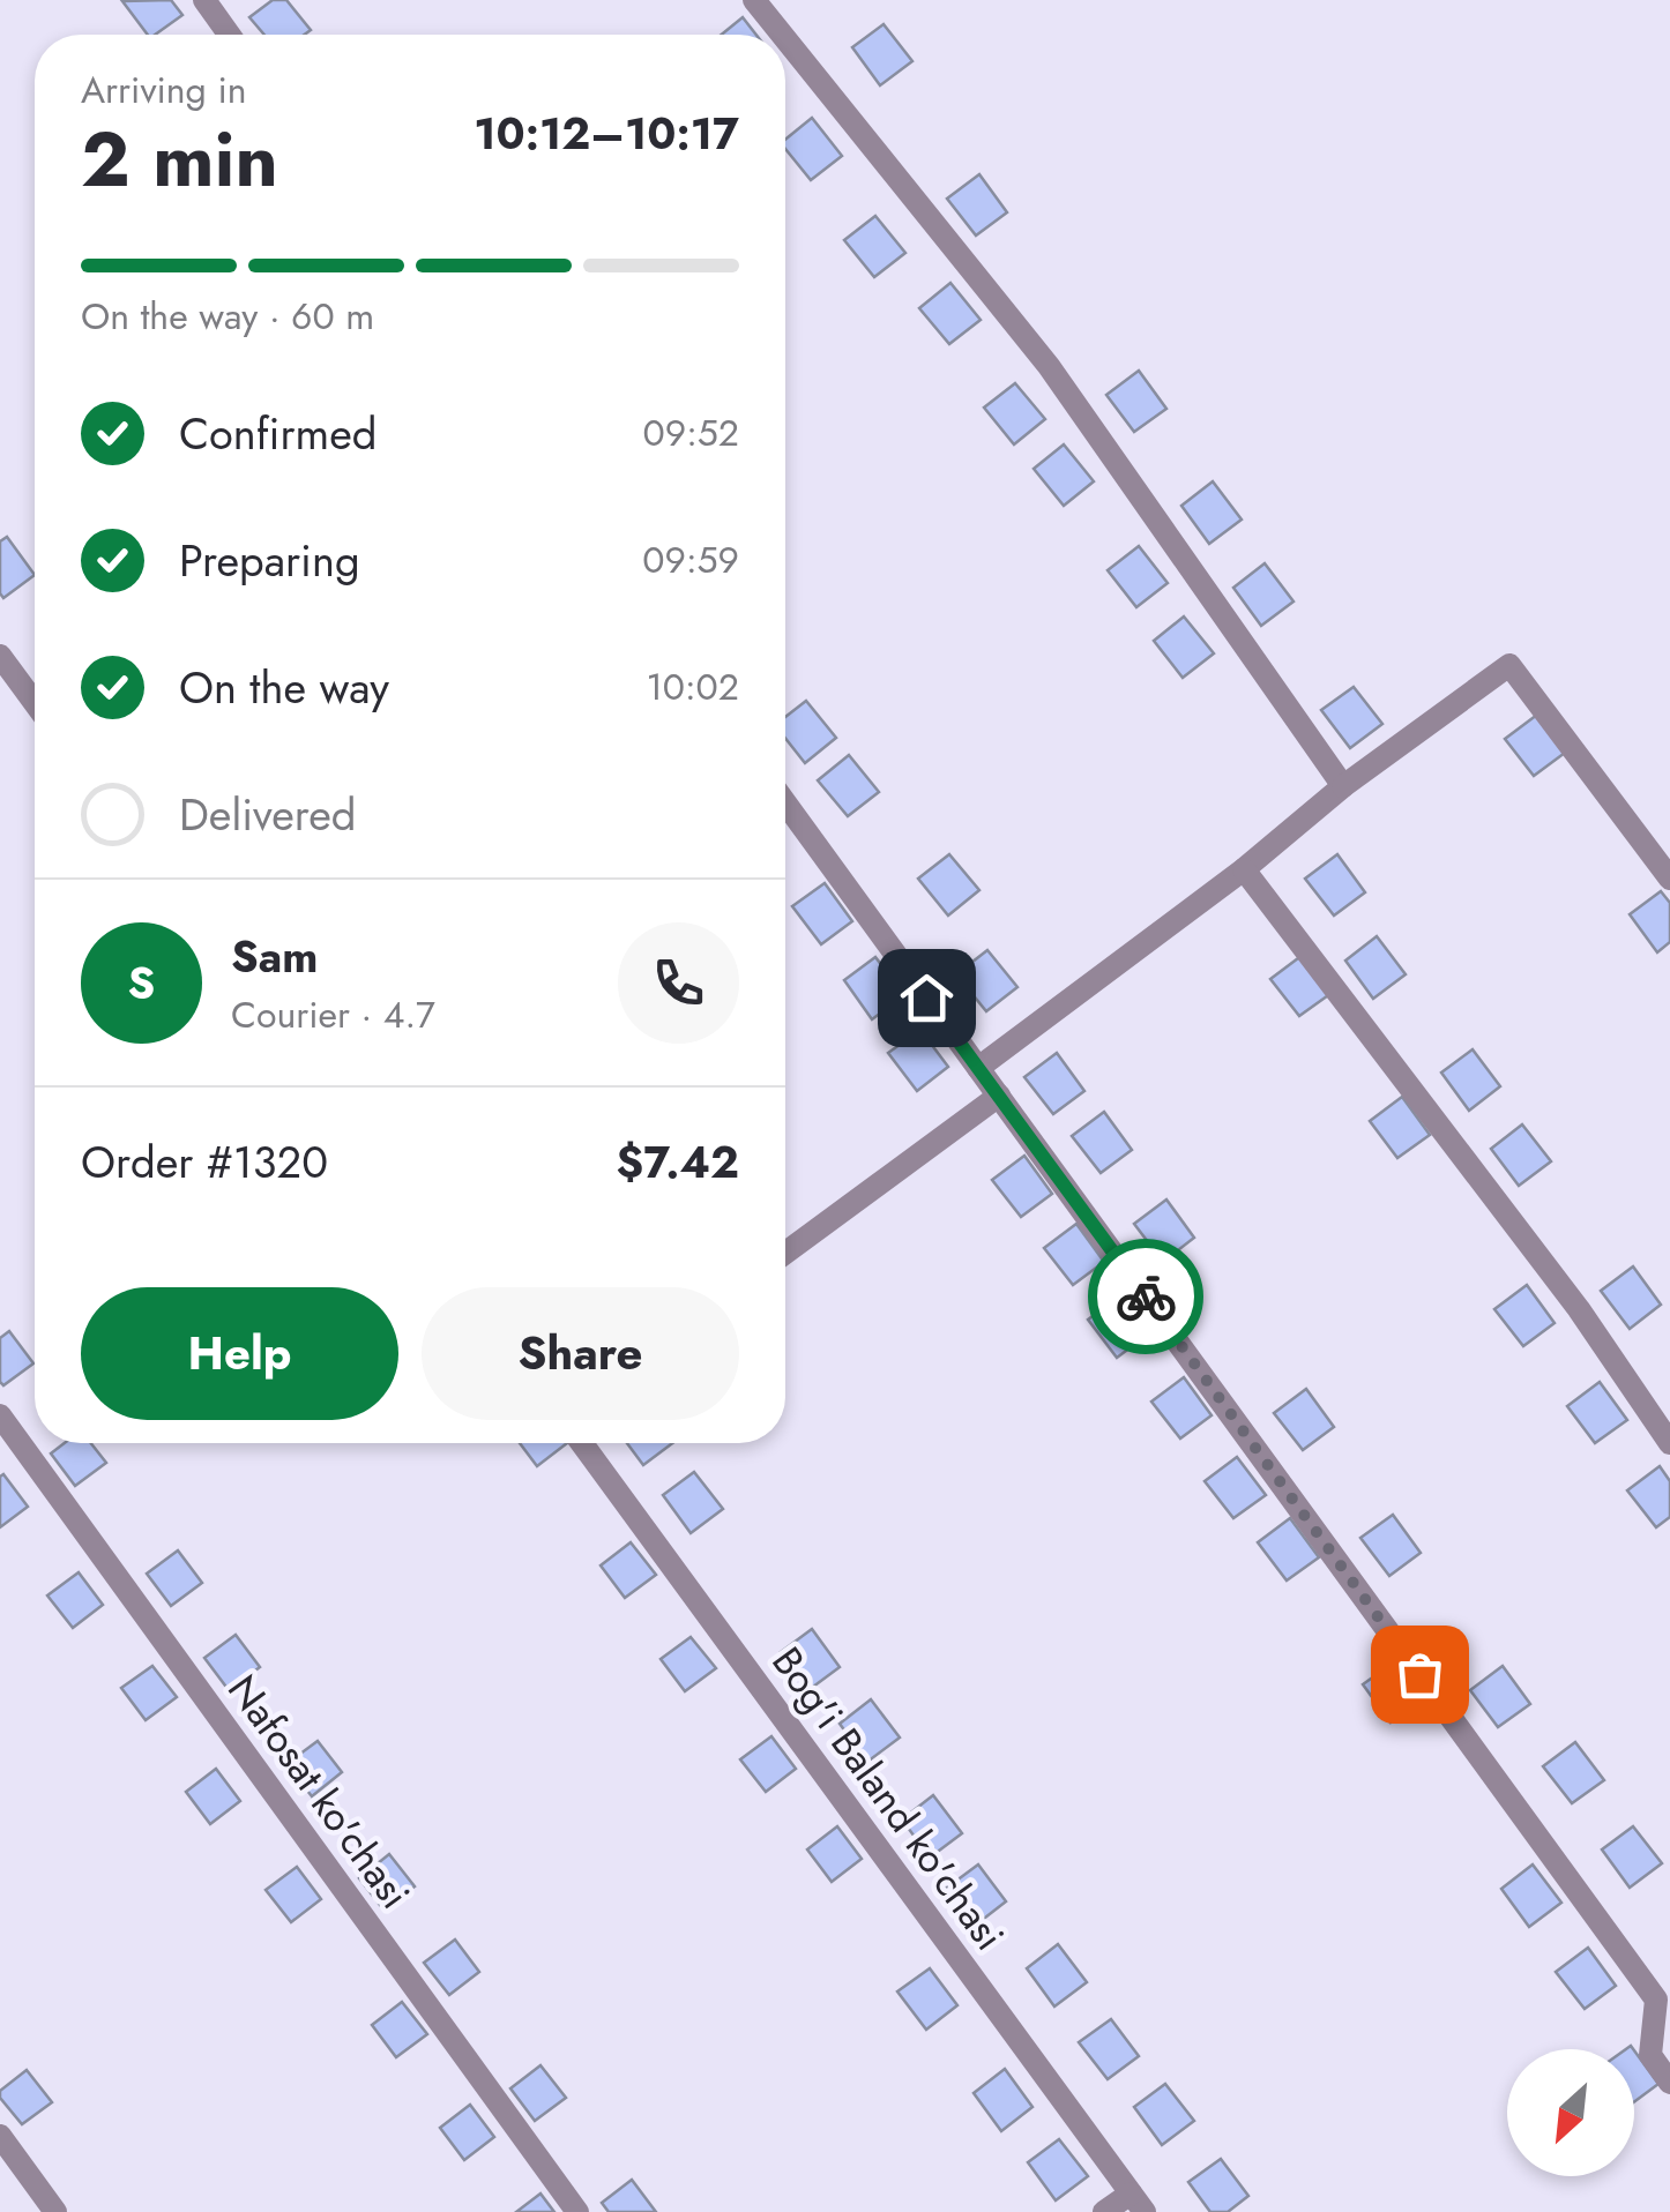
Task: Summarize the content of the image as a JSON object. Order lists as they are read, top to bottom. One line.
{"streets":{"street":["Nafosat ko'chasi","Bog'i Baland ko'chasi"]},"north":"bottom left","page":{"heading":["2 min","Arriving in","10:12–10:17"],"panel":["Sam","Courier · 4.7","Order #1320","$7.42"],"bar":"On the way · 60 m","list":[["Confirmed","09:52"],["Preparing","09:59"],["On the way","10:02"],"Delivered"],"round":"S","buttons":["Help","Share"]}}
